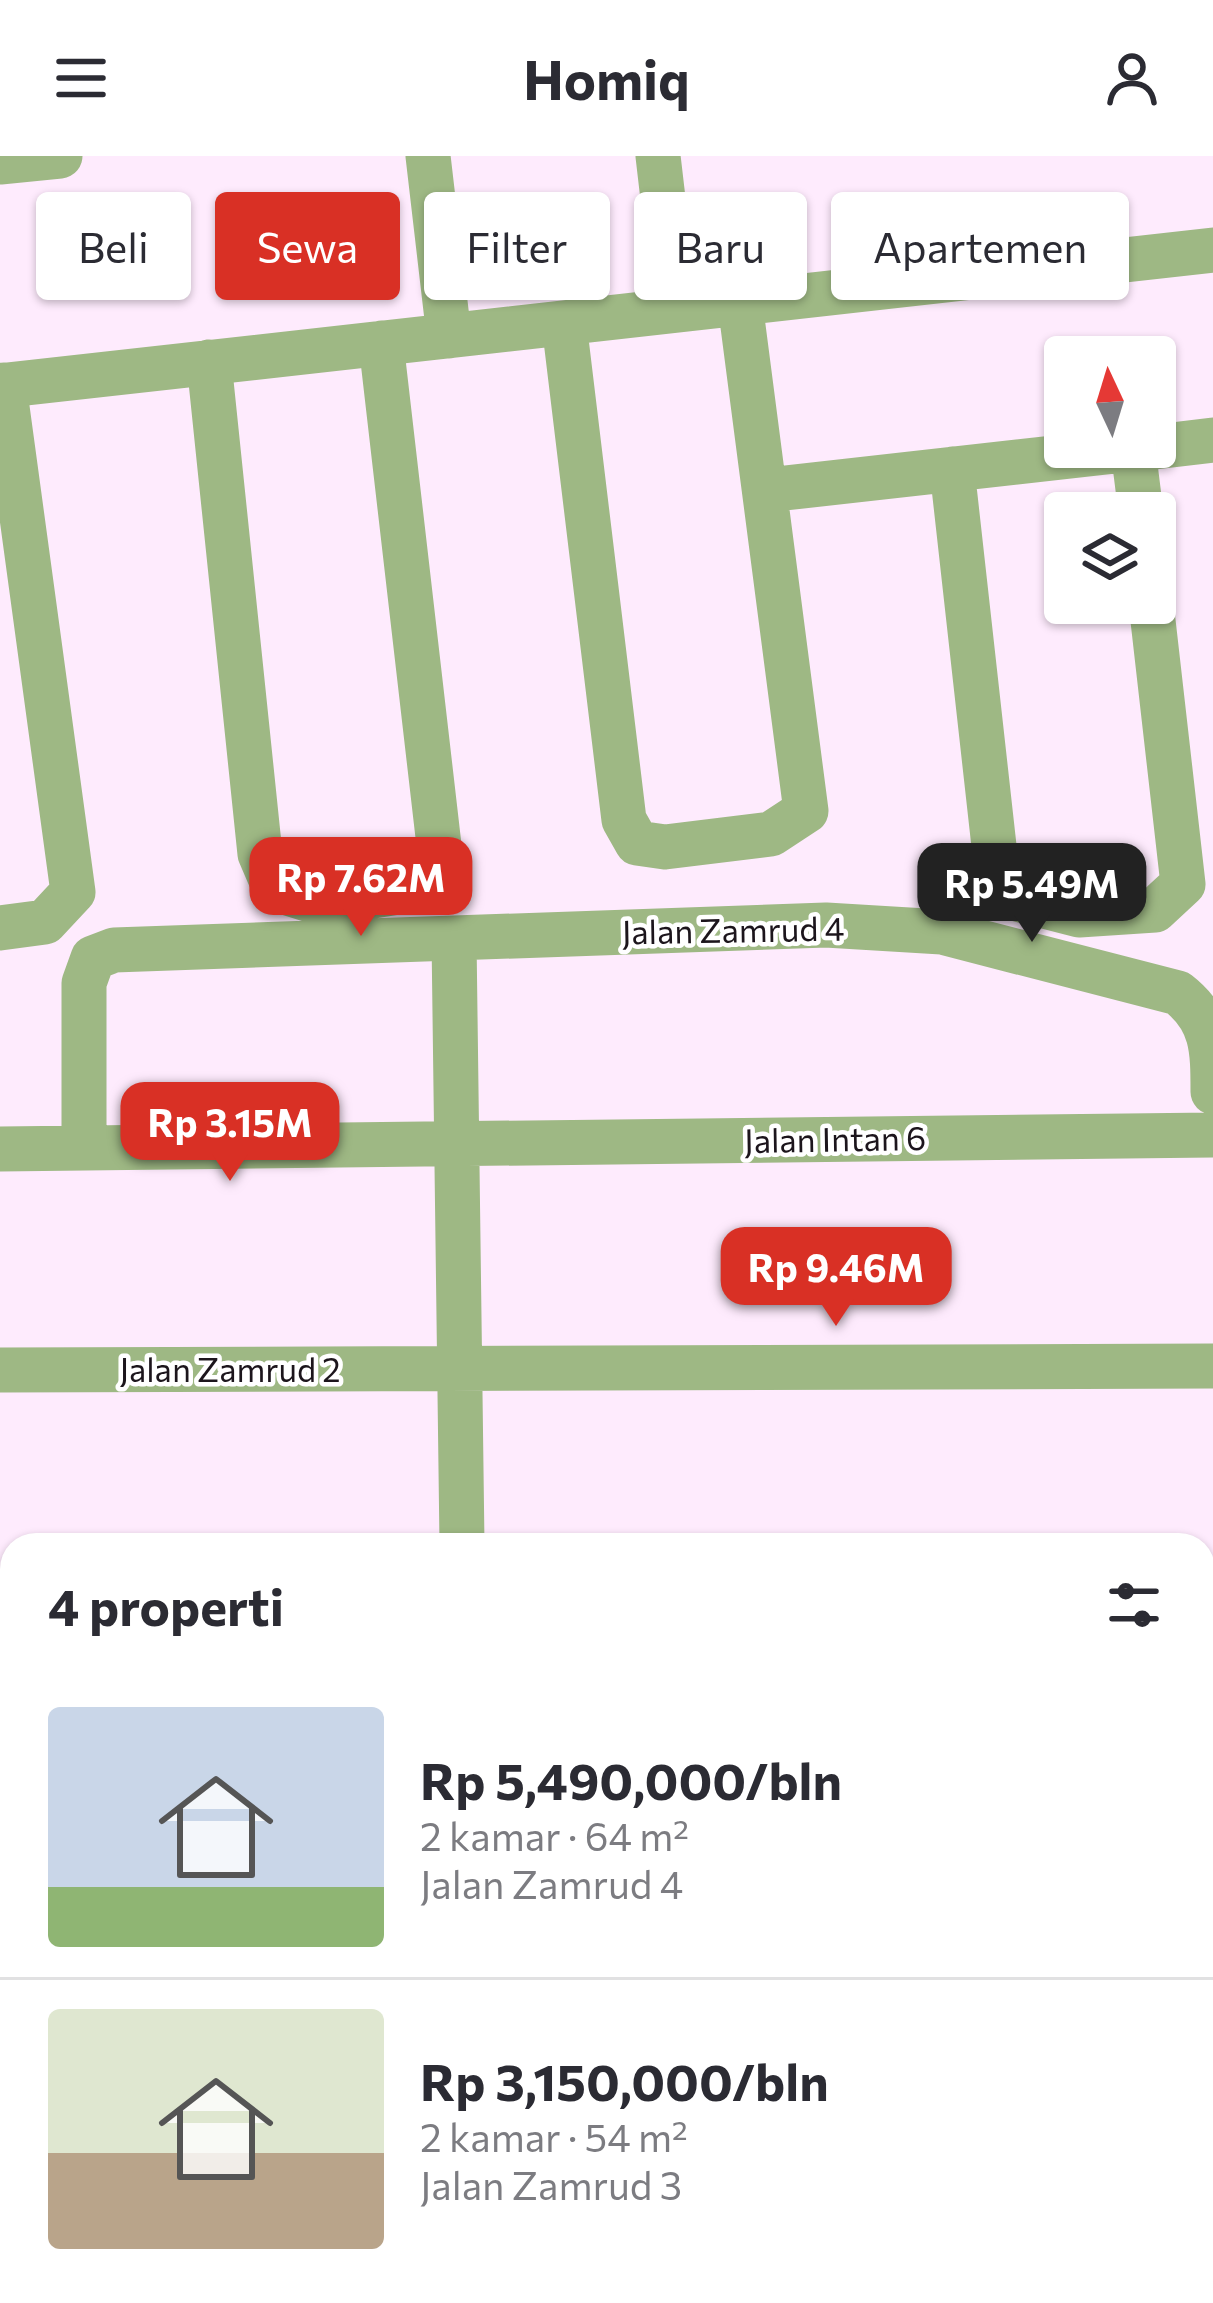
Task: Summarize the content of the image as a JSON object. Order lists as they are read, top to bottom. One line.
{"streets":{"street":["Jalan Zamrud 4","Jalan Intan 6","Jalan Zamrud 2"]},"crossings":[["Jalan Zamrud 4","Jalan Intan 6"]],"north":"top","page":{"header":"Homiq","chip":["Beli","Sewa","Filter","Baru","Apartemen"],"price":["Rp 7.62M","Rp 5.49M","Rp 3.15M","Rp 9.46M"],"heading":"4 properti","list":[{"name":"Rp 5,490,000/bln","note":"2 kamar · 64 m² · Jalan Zamrud 4"},{"name":"Rp 3,150,000/bln","note":"2 kamar · 54 m² · Jalan Zamrud 3"}]}}
